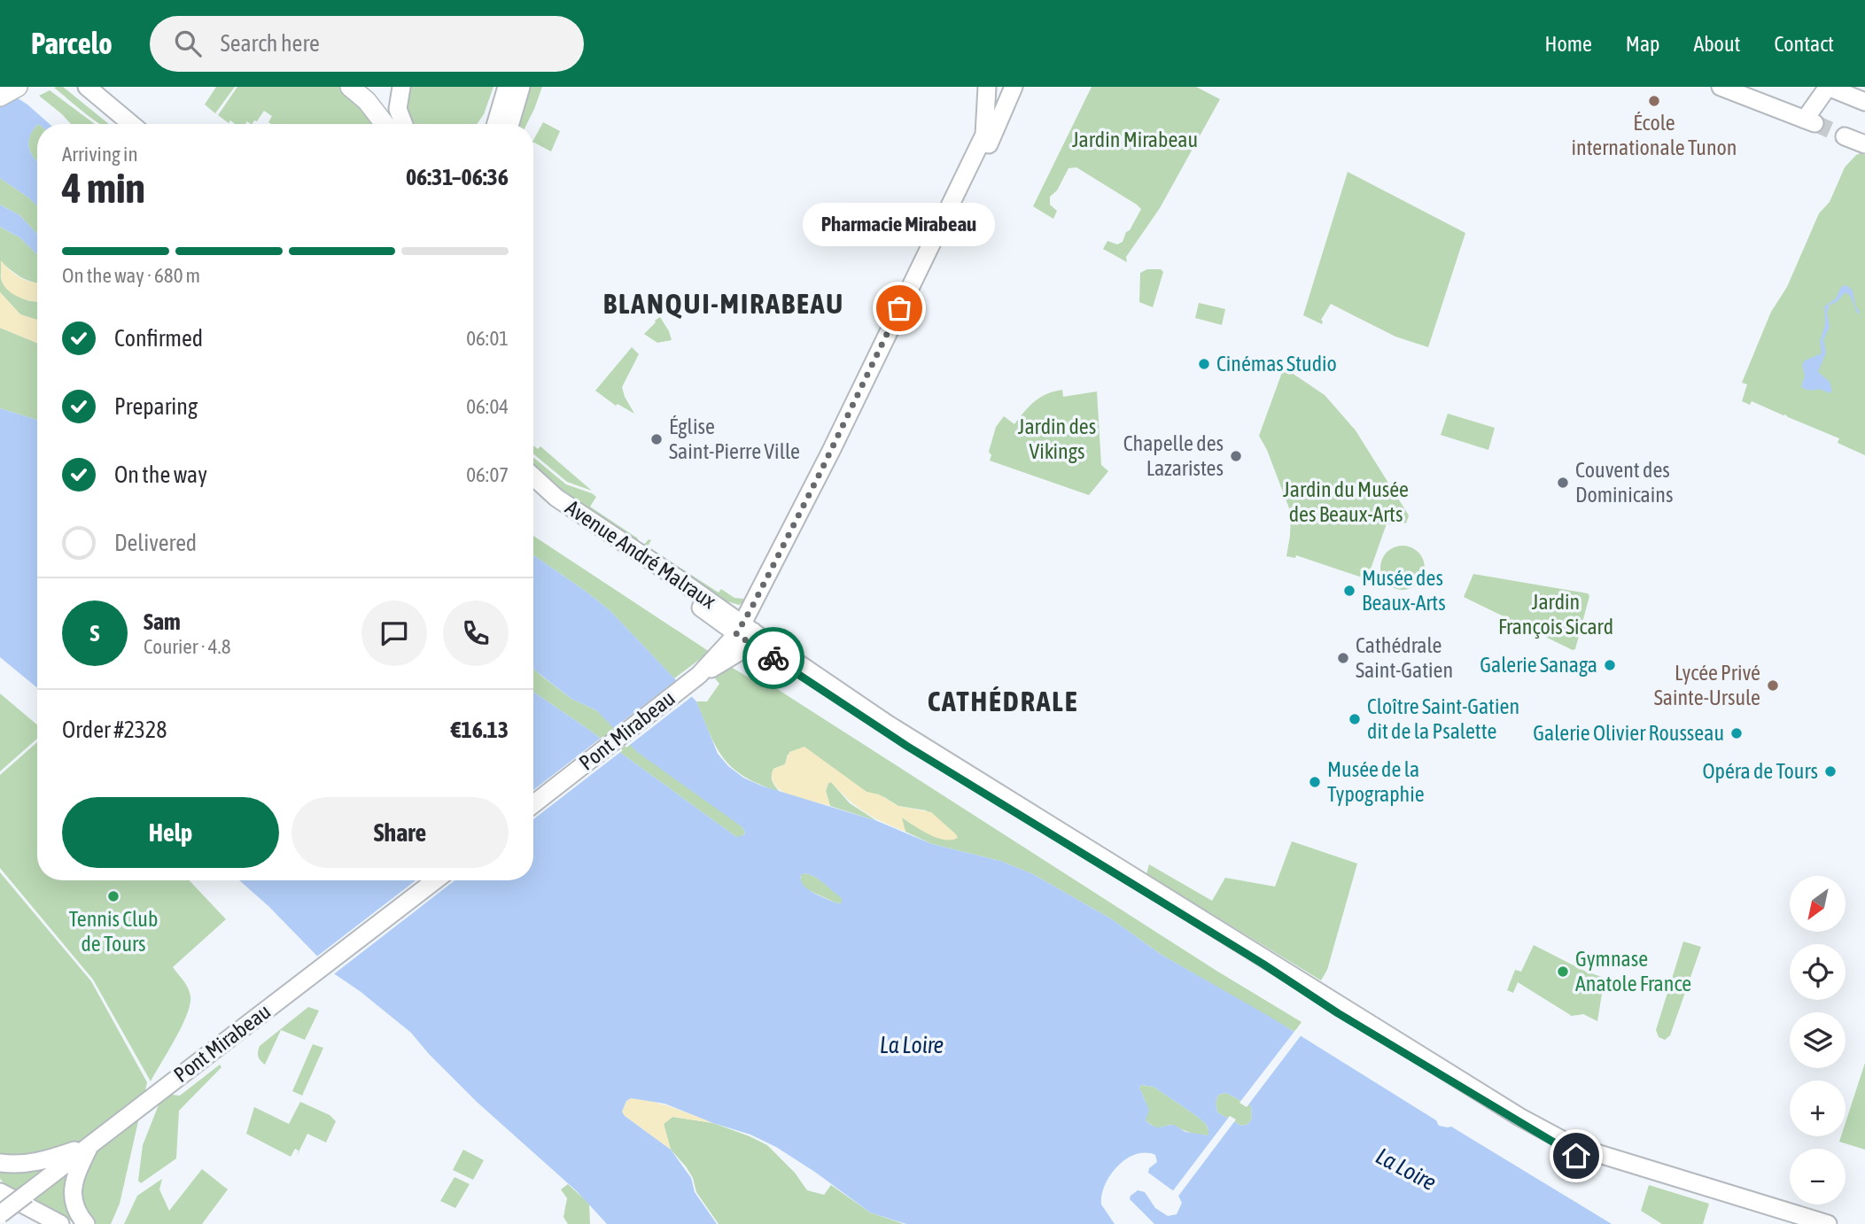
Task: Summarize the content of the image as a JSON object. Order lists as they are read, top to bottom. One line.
{"streets":{"main road":["Avenue André Malraux","Pont Mirabeau"]},"crossings":[["Avenue André Malraux","Pont Mirabeau"]],"districts":["BLANQUI-MIRABEAU","CATHÉDRALE"],"water":["La Loire"],"parks":["Jardin Mirabeau","Jardin des Vikings","Jardin du Musée des Beaux-Arts","Jardin François Sicard"],"places":["École internationale Tunon","Pharmacie Mirabeau","Cinémas Studio","Église Saint-Pierre Ville","Chapelle des Lazaristes","Couvent des Dominicains","Musée des Beaux-Arts","Cathédrale Saint-Gatien","Galerie Sanaga","Lycée Privé Sainte-Ursule","Cloître Saint-Gatien dit de la Psalette","Galerie Olivier Rousseau","Opéra de Tours","Musée de la Typographie","Tennis Club de Tours","Gymnase Anatole France"],"north":"bottom left","page":{"header":"Parcelo","search":"Search here","nav":["Home","Map","About","Contact"],"heading":["4 min","Arriving in","06:31–06:36"],"panel":["Sam","Courier · 4.8","Order #2328","€16.13"],"bubble":"Pharmacie Mirabeau","bar":"On the way · 680 m","list":[["Confirmed","06:01"],["Preparing","06:04"],["On the way","06:07"],"Delivered"],"round":"S","buttons":["Help","Share"],"map_buttons":["+","−"]}}
